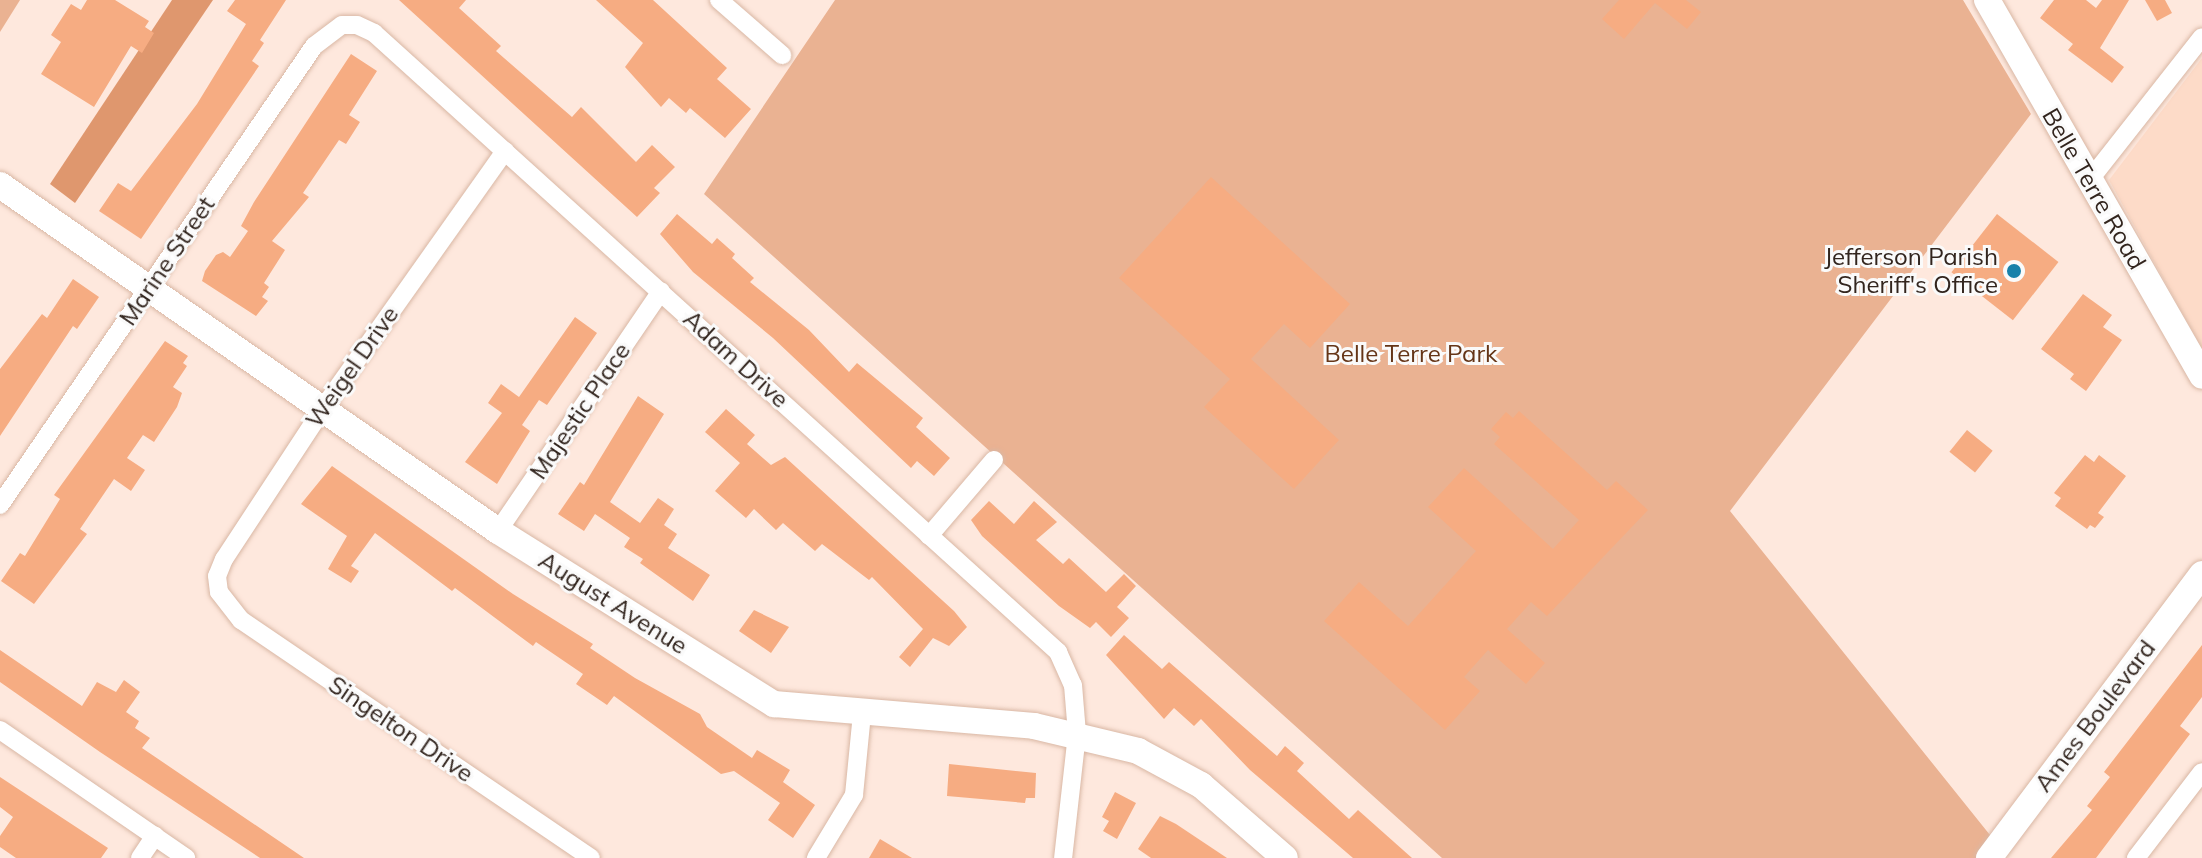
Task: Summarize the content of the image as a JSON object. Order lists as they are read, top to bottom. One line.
{"streets":{"street":["Belle Terre Road","Marine Street","Adam Drive","Weigel Drive","Majestic Place","August Avenue","Ames Boulevard","Singelton Drive"]},"crossings":[["Marine Street","Adam Drive"],["Marine Street","August Avenue"],["Adam Drive","Weigel Drive"],["Adam Drive","Majestic Place"],["Adam Drive","August Avenue"],["Weigel Drive","August Avenue"],["Weigel Drive","Singelton Drive"],["Majestic Place","August Avenue"]],"parks":["Belle Terre Park"],"places":["Jefferson Parish Sheriff's Office"]}
